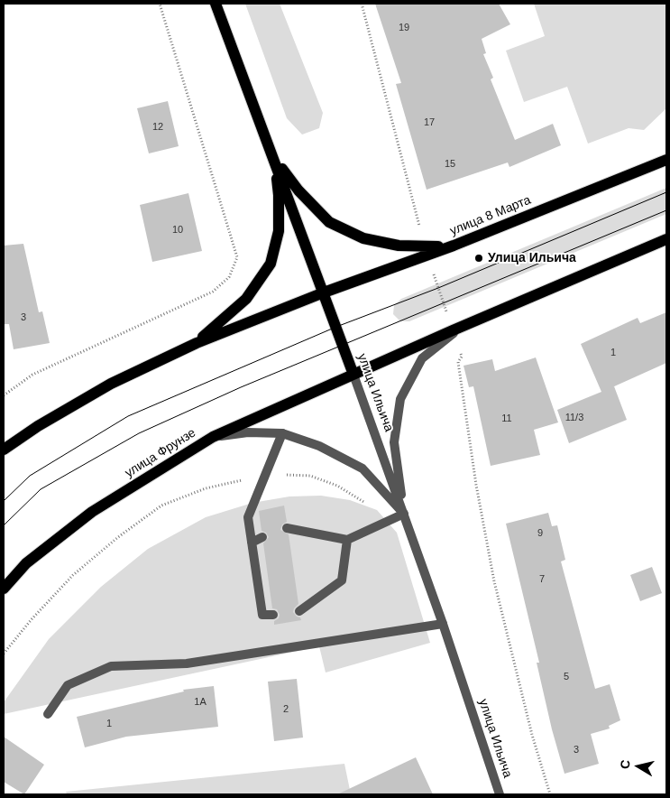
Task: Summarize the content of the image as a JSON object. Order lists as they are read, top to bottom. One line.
{"streets":{"main road":["улица 8 Марта","улица Ильича","улица Фрунзе"]},"crossings":[["улица Ильича","улица Фрунзе"]],"places":["Улица Ильича"],"house_numbers":["19","17","12","15","10","3","1","11/3","11","9","7","5","1А","2","1","3"],"north":"left"}
